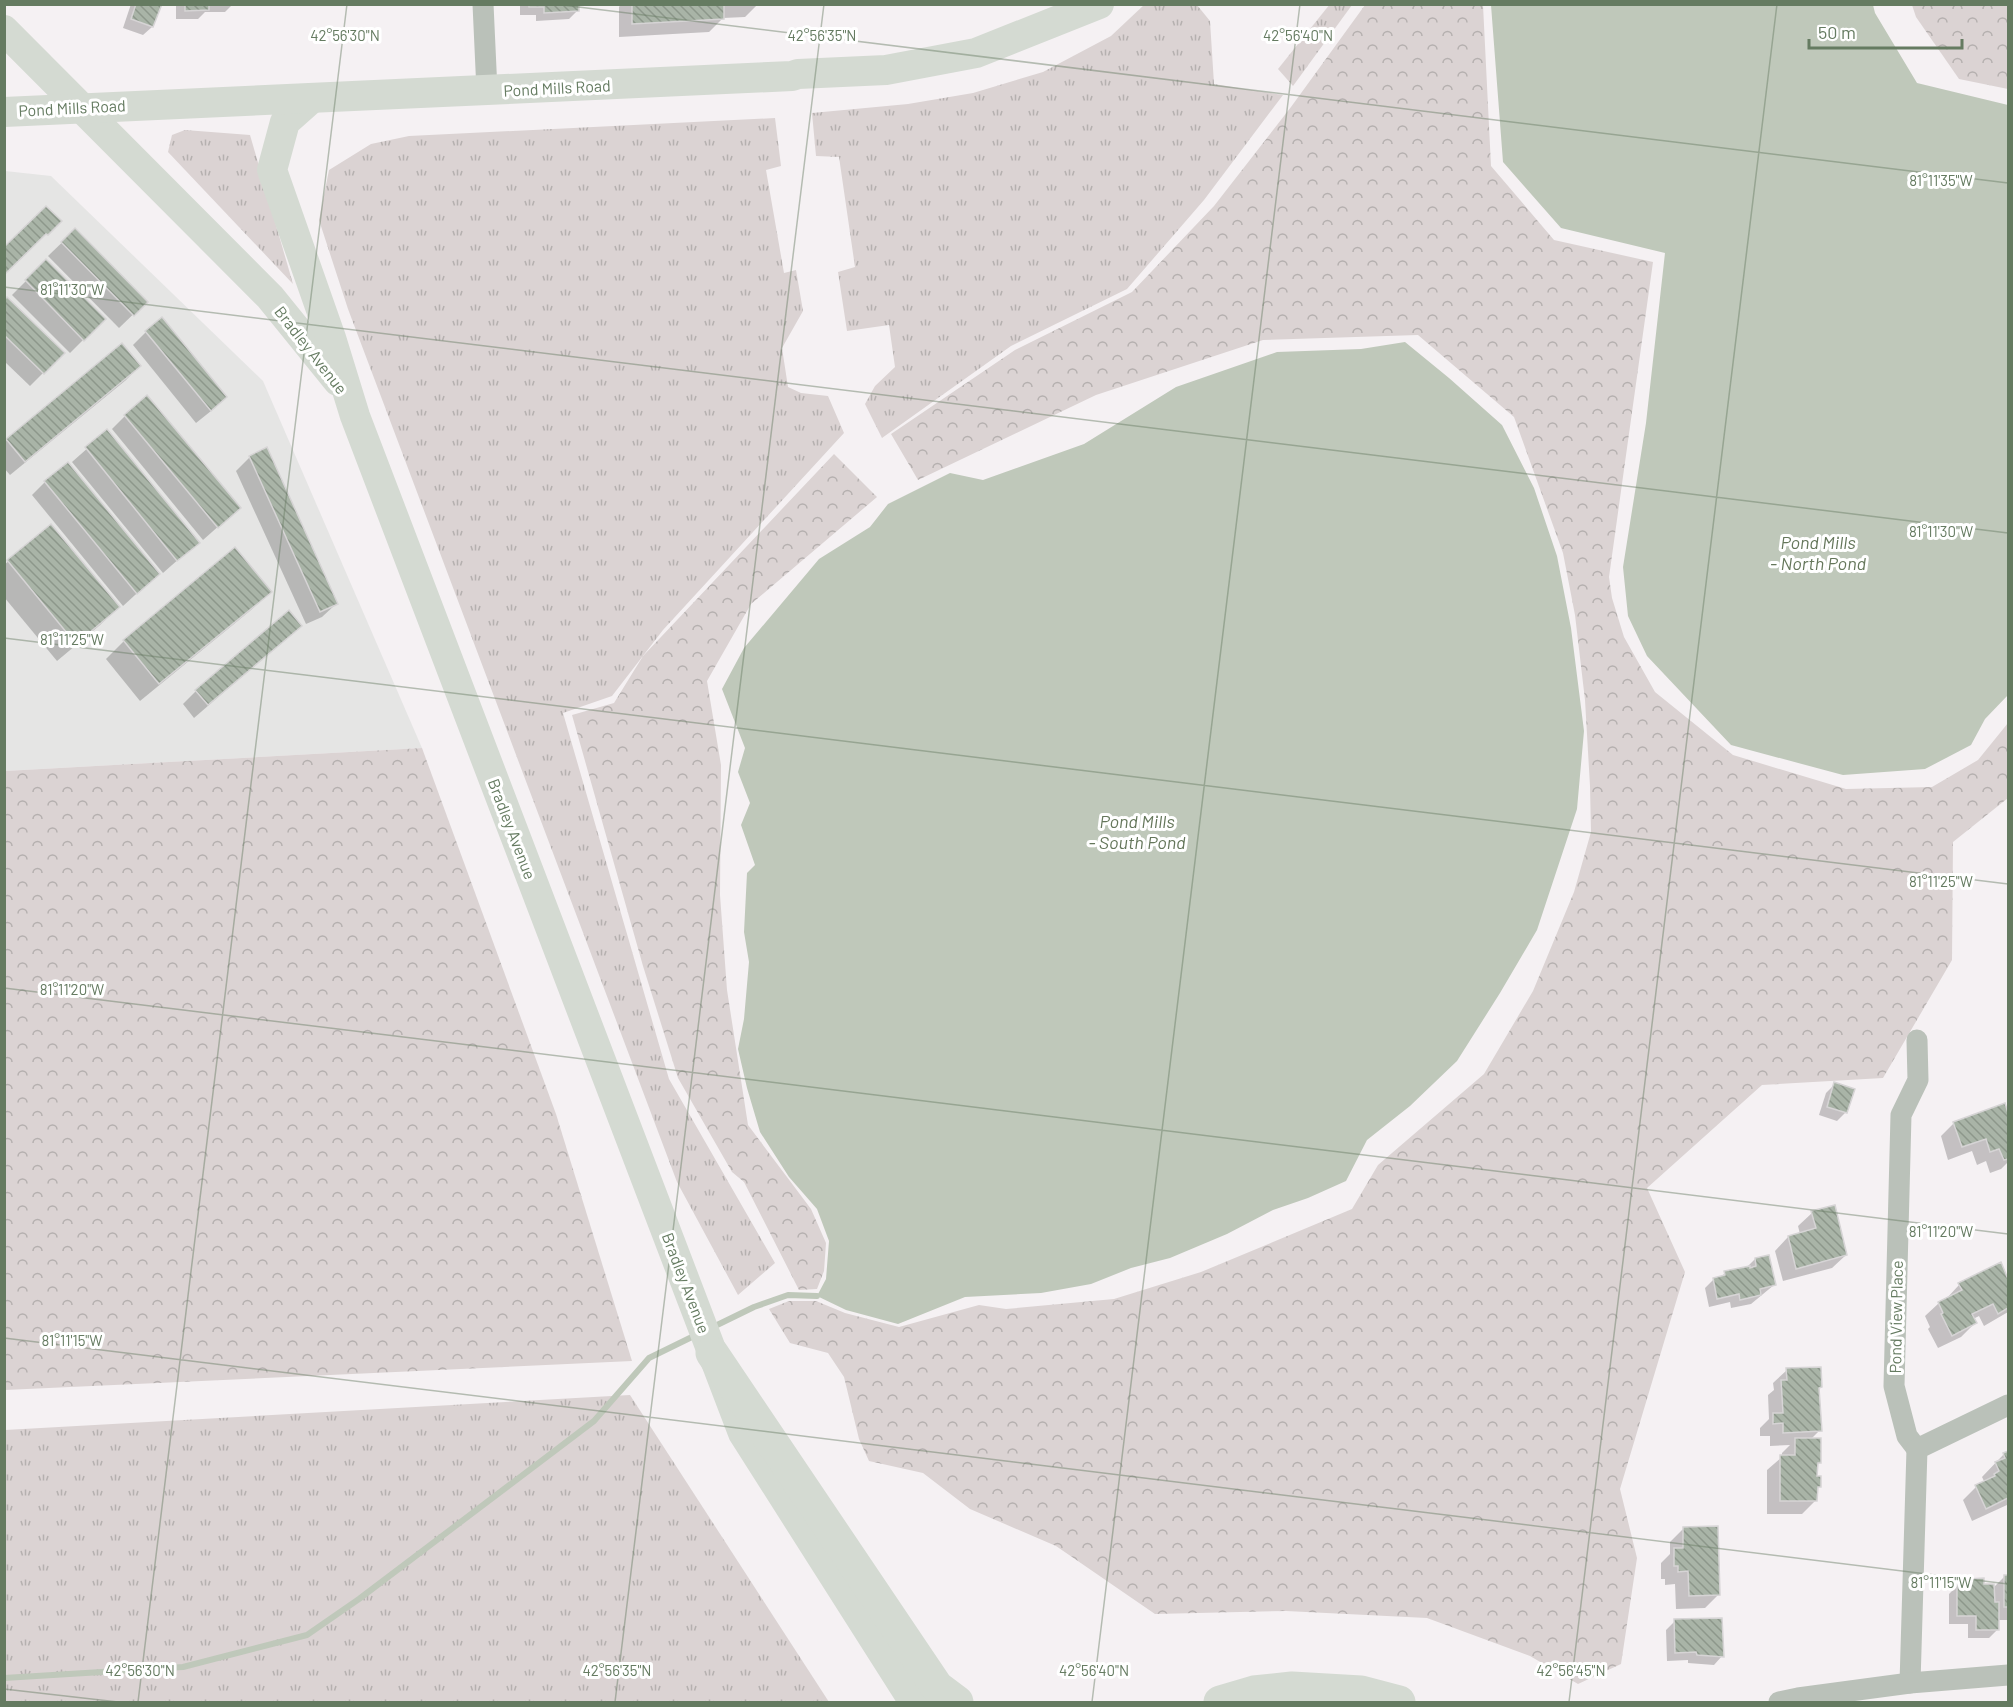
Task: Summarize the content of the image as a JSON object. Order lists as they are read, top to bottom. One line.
{"streets":{"main road":["Pond Mills Road","Bradley Avenue"],"street":["Pond View Place"]},"crossings":[["Pond Mills Road","Bradley Avenue"]],"water":["Pond Mills - North Pond","Pond Mills - South Pond"],"scale_bar":"50 m","coordinates":["42°56'30\"N","42°56'35\"N","42°56'40\"N","81°11'35\"W","81°11'30\"W","81°11'25\"W","81°11'20\"W","81°11'15\"W","42°56'45\"N"]}
